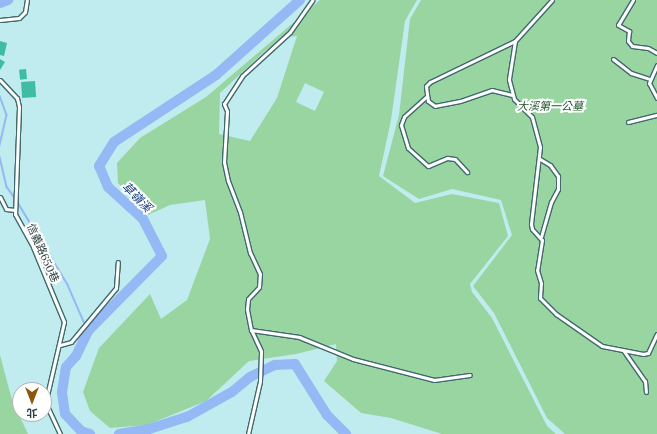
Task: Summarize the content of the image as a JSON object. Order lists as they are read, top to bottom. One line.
{"streets":{"lane":["信義路650巷"]},"water":["草嶺溪"],"parks":["大溪第一公墓"],"north":"bottom"}
